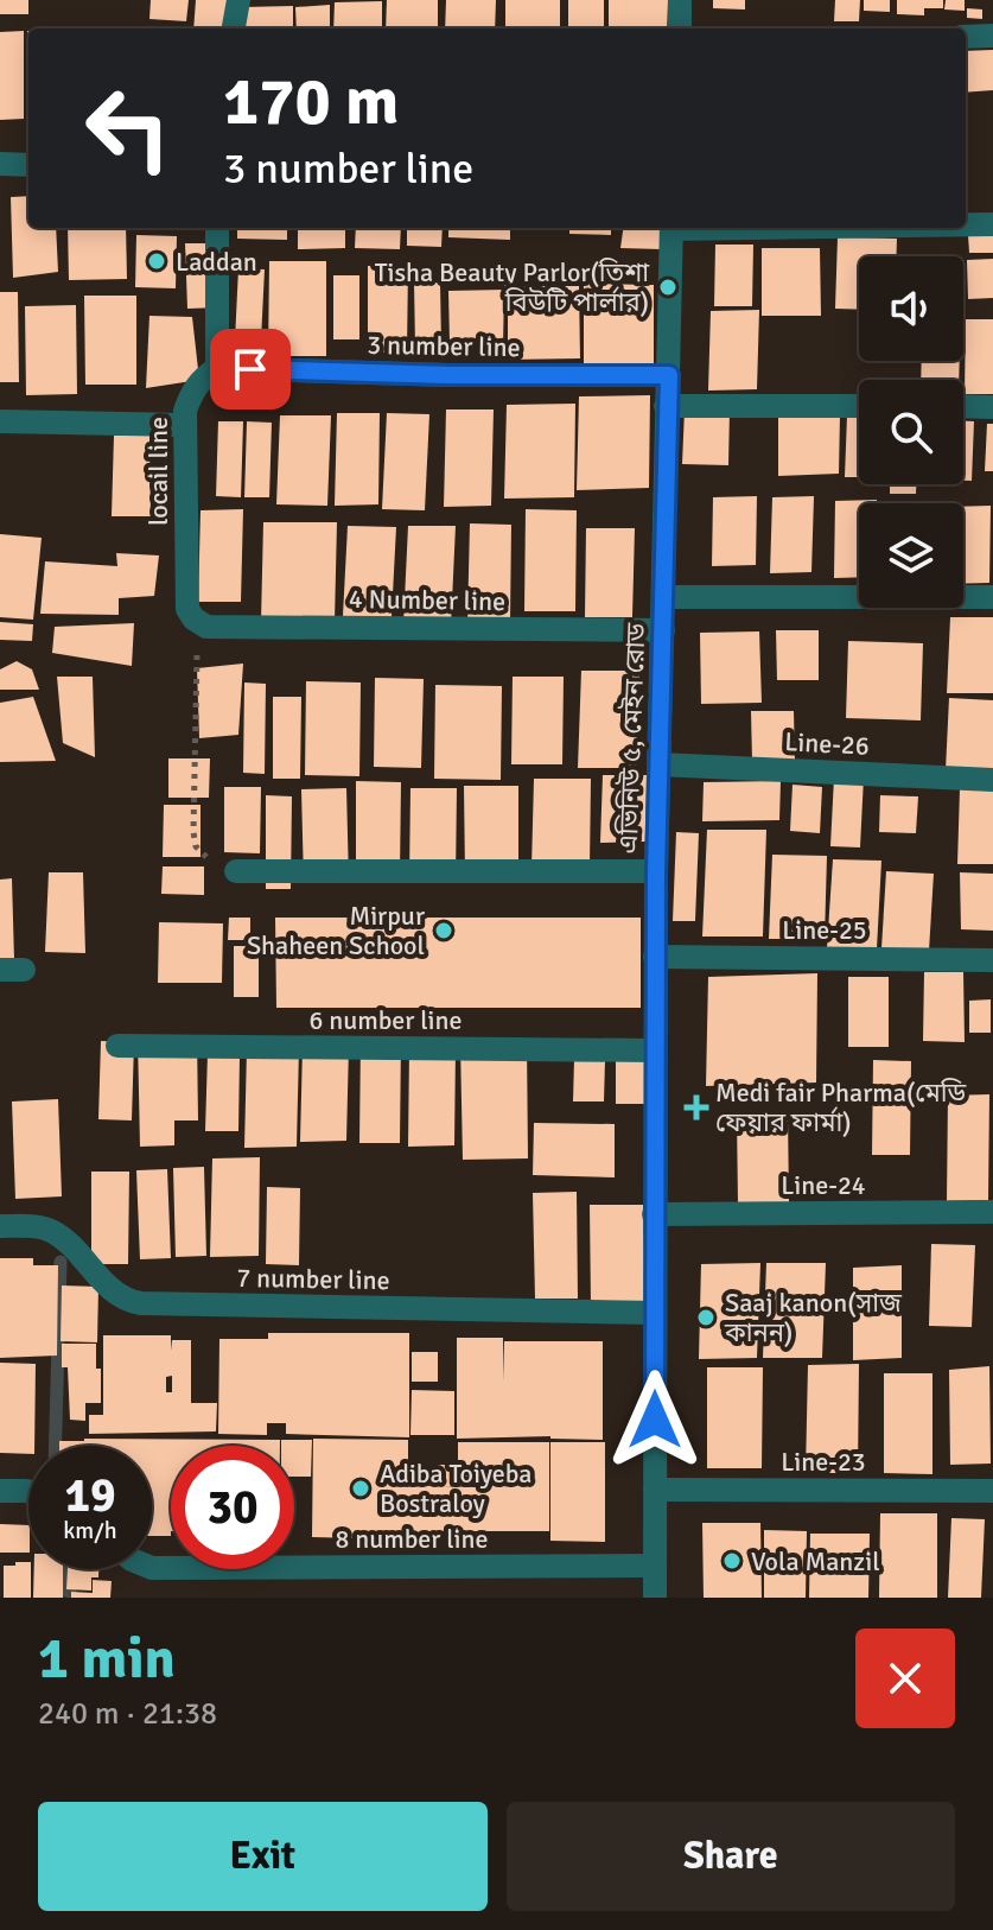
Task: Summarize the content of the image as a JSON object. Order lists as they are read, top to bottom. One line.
{"streets":{"street":["3 number line","locail line","4 Number line","এভিনিউ ৫, মেইন রোড","Line-26","Line-25","6 number line","Line-24","7 number line","Line-23","8 number line"]},"crossings":[["3 number line","locail line"],["3 number line","এভিনিউ ৫, মেইন রোড"],["locail line","4 Number line"],["4 Number line","এভিনিউ ৫, মেইন রোড"],["এভিনিউ ৫, মেইন রোড","Line-26"],["এভিনিউ ৫, মেইন রোড","Line-25"],["এভিনিউ ৫, মেইন রোড","6 number line"],["এভিনিউ ৫, মেইন রোড","Line-24"],["এভিনিউ ৫, মেইন রোড","7 number line"],["এভিনিউ ৫, মেইন রোড","Line-23"],["এভিনিউ ৫, মেইন রোড","8 number line"]],"places":{"other":["Laddan","Tisha Beauty Parlor(তিশা বিউটি পার্লার)","Mirpur Shaheen School","Saaj kanon(সাজ কানন)","Adiba Toiyeba Bostraloy","Vola Manzil"],"health":["Medi fair Pharma(মেডি ফেয়ার ফার্মা)"]},"page":{"turn":["170 m","3 number line"],"speed":"19 km/h","limit":"30","heading":["1 min","240 m · 21:38"],"buttons":["Exit","Share"]}}
